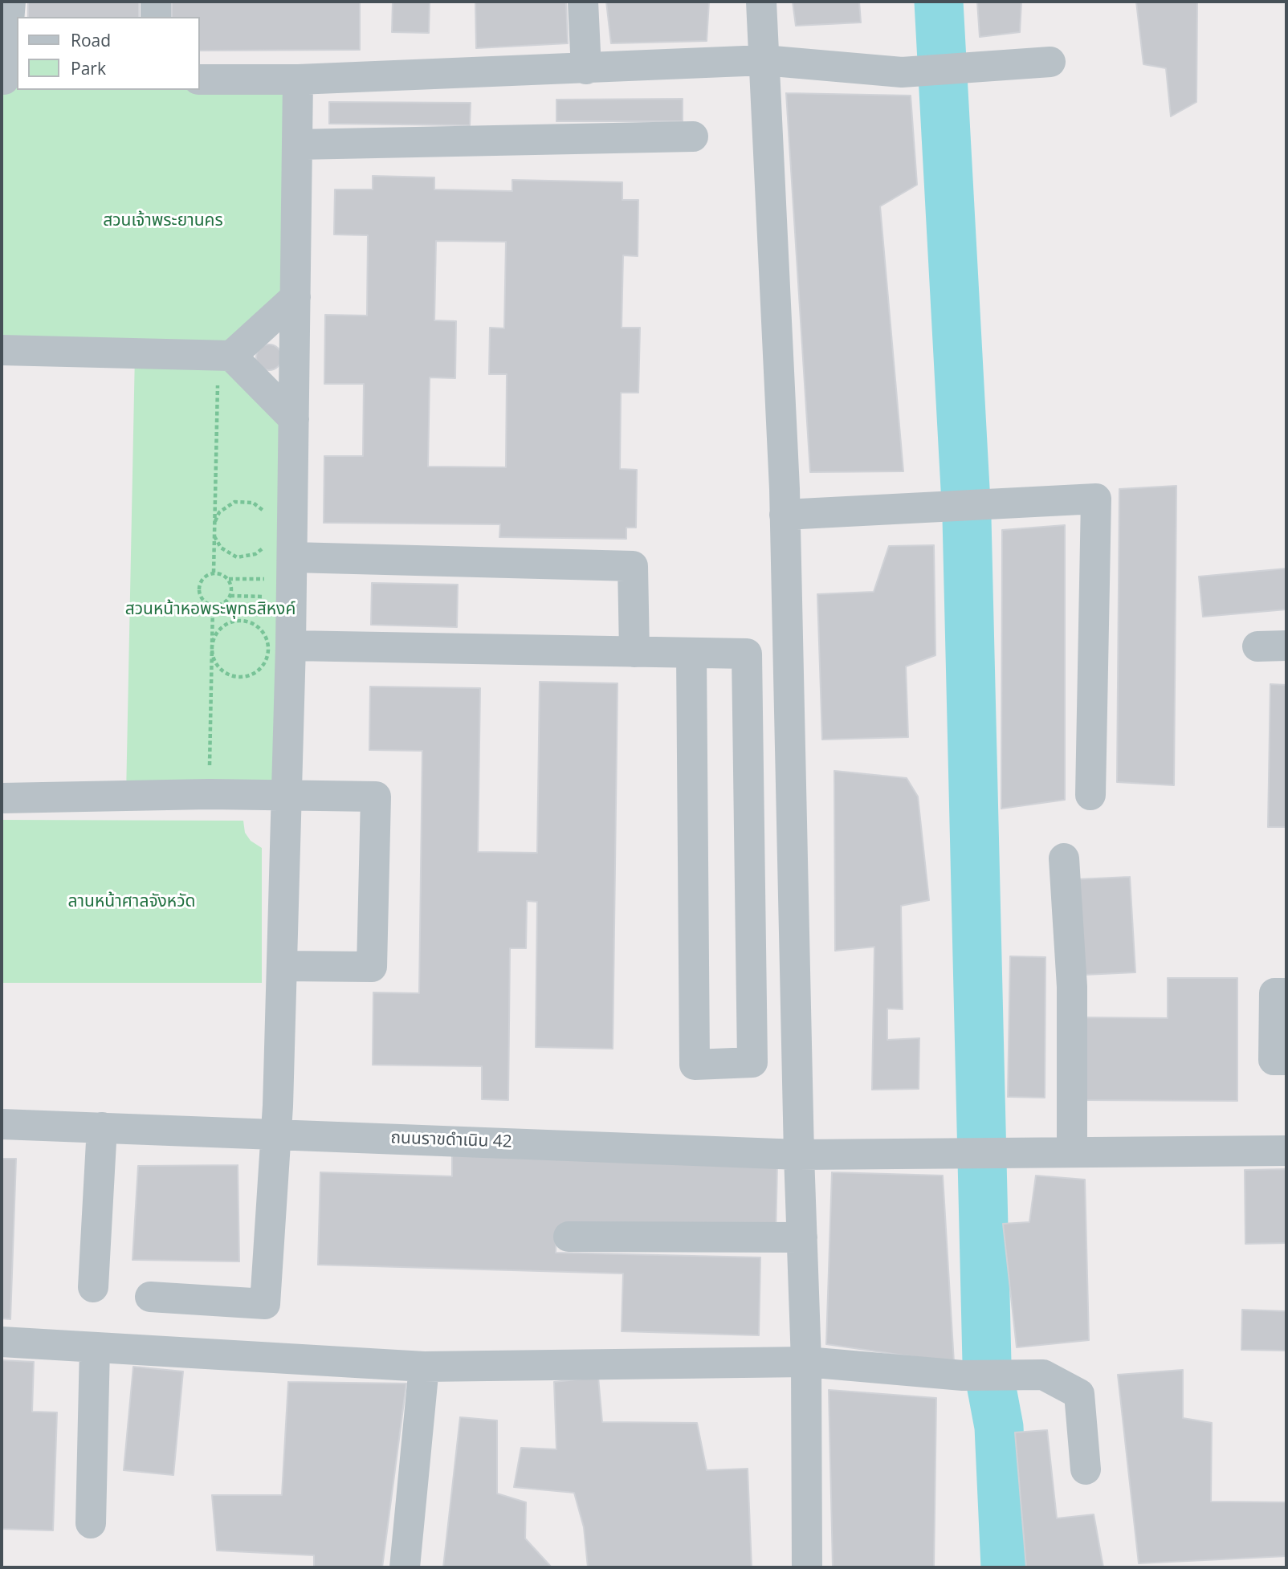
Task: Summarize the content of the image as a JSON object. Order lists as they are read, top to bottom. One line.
{"streets":{"street":["ถนนราขดำเนิน 42"]},"parks":["สวนเจ้าพระยานคร","สวนหน้าหอพระพุทธสิหงค์","ลานหน้าศาลจังหวัด"],"legend":["Road","Park"]}
